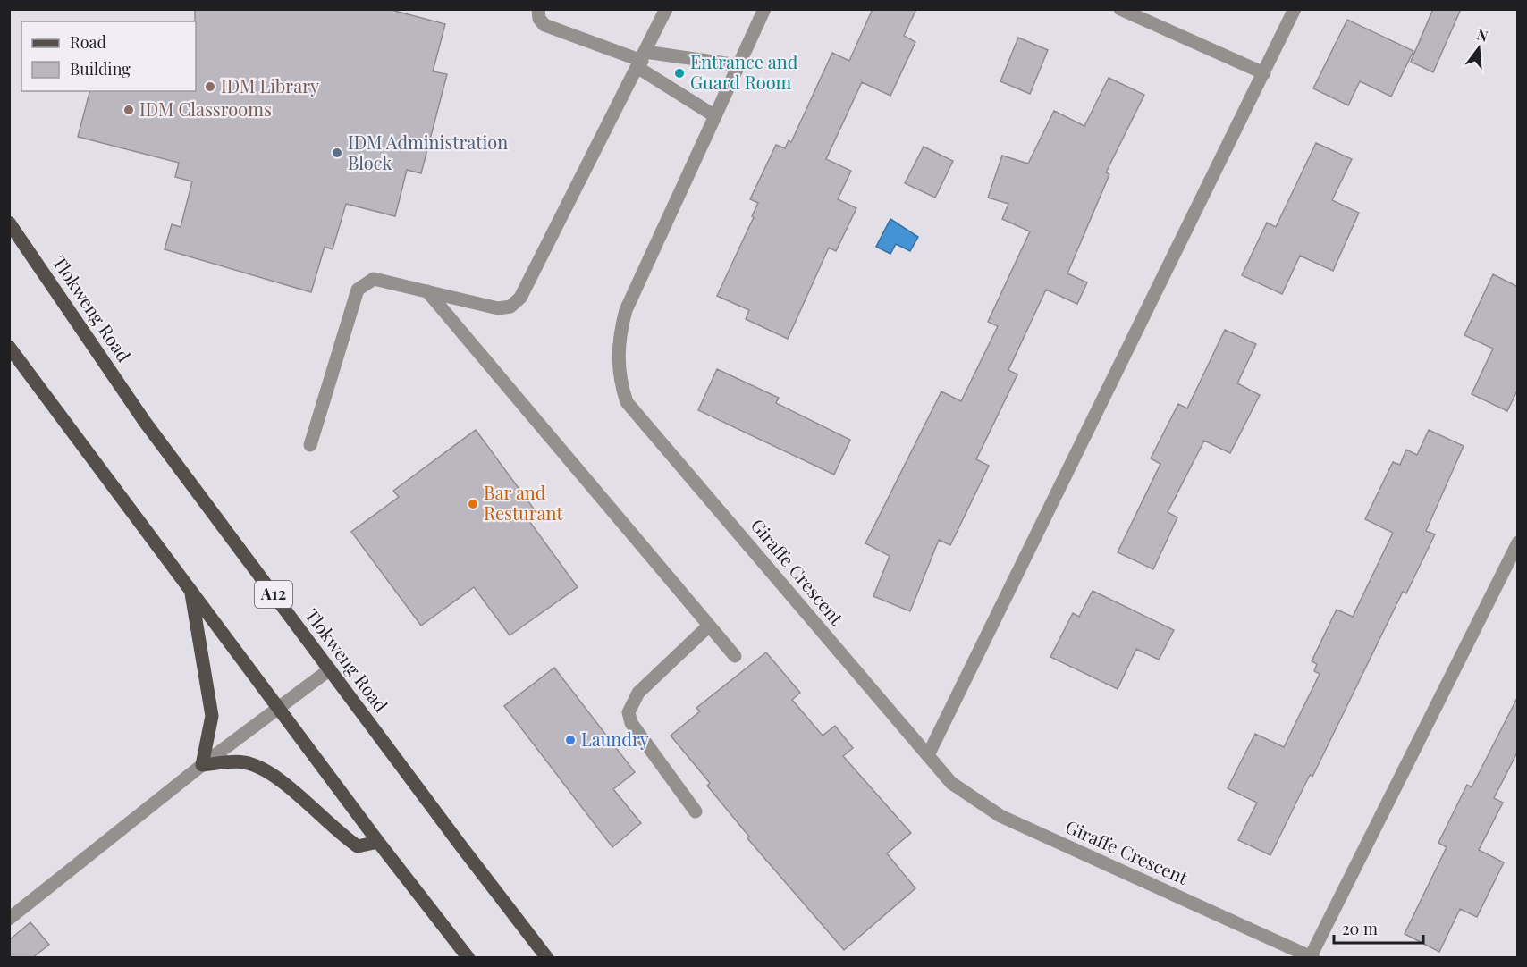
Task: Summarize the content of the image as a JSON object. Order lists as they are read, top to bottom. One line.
{"streets":{"main road":["Tlokweng Road","A12"],"street":["Giraffe Crescent"]},"places":["Entrance and Guard Room","IDM Library","IDM Classrooms","IDM Administration Block","Bar and Resturant","Laundry"],"legend":["Road","Building"],"scale_bar":"20 m","north":"top"}
